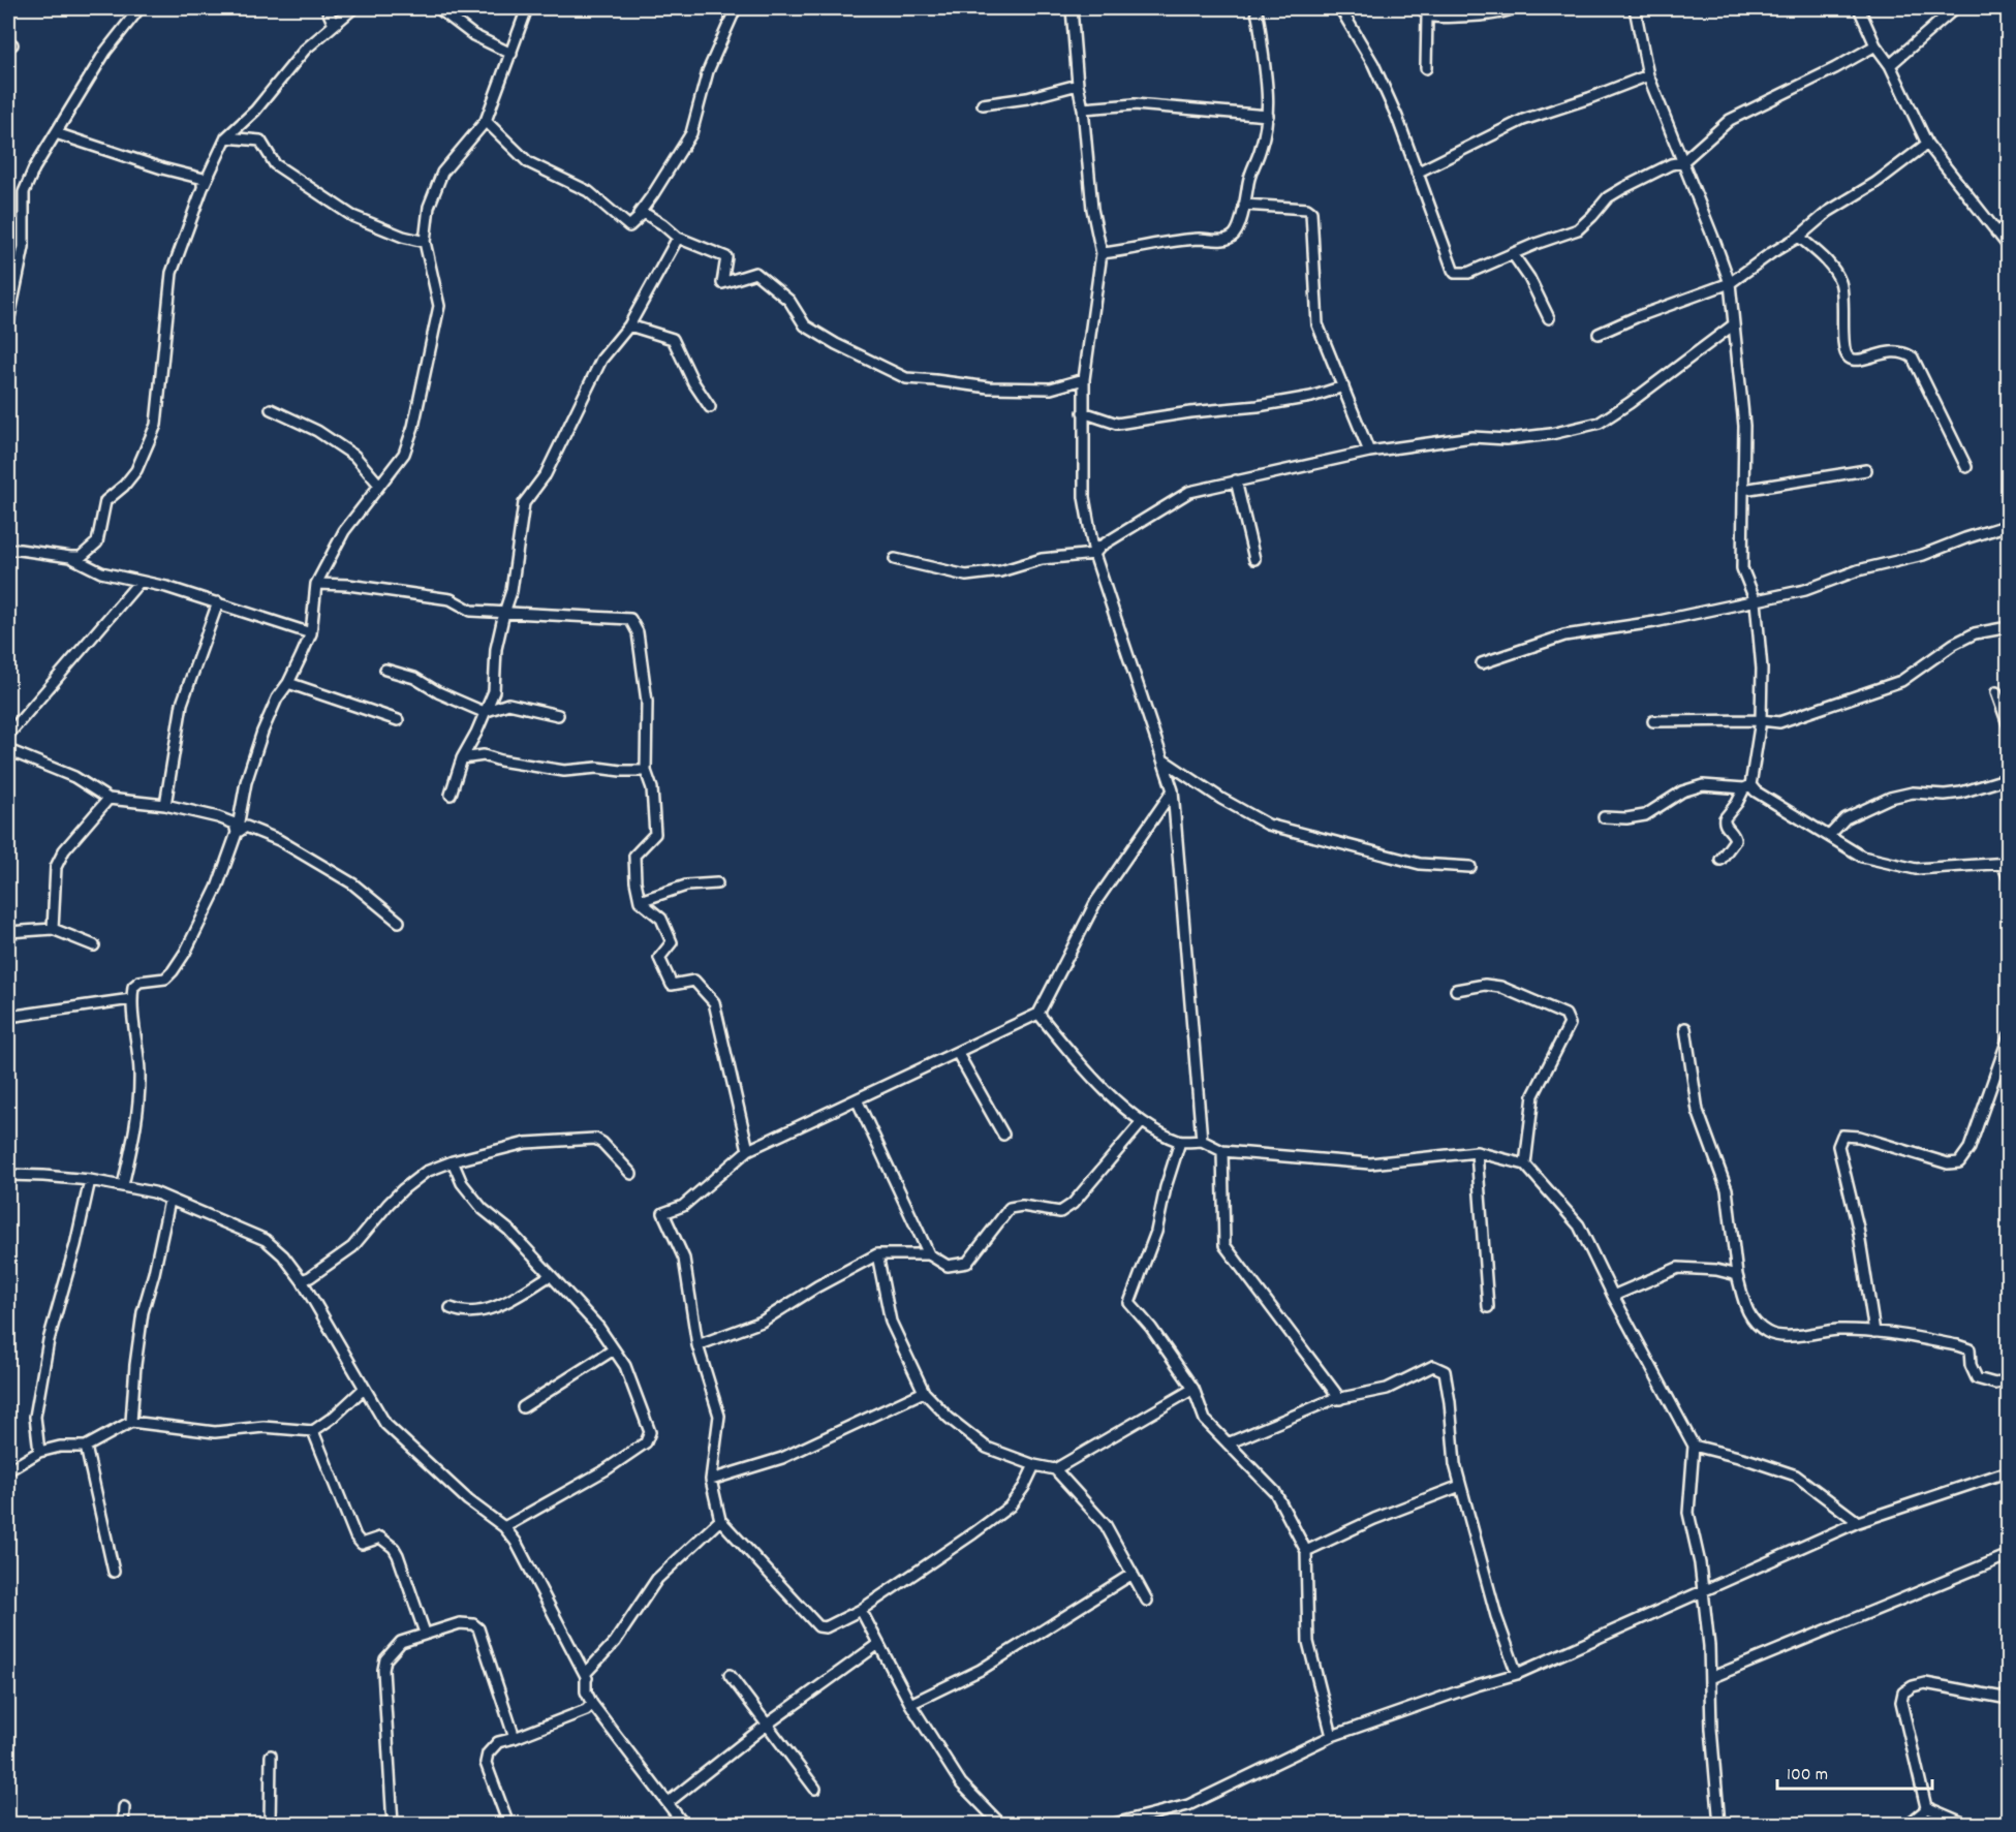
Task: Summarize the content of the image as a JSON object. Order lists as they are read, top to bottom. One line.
{"scale_bar":"100 m"}
